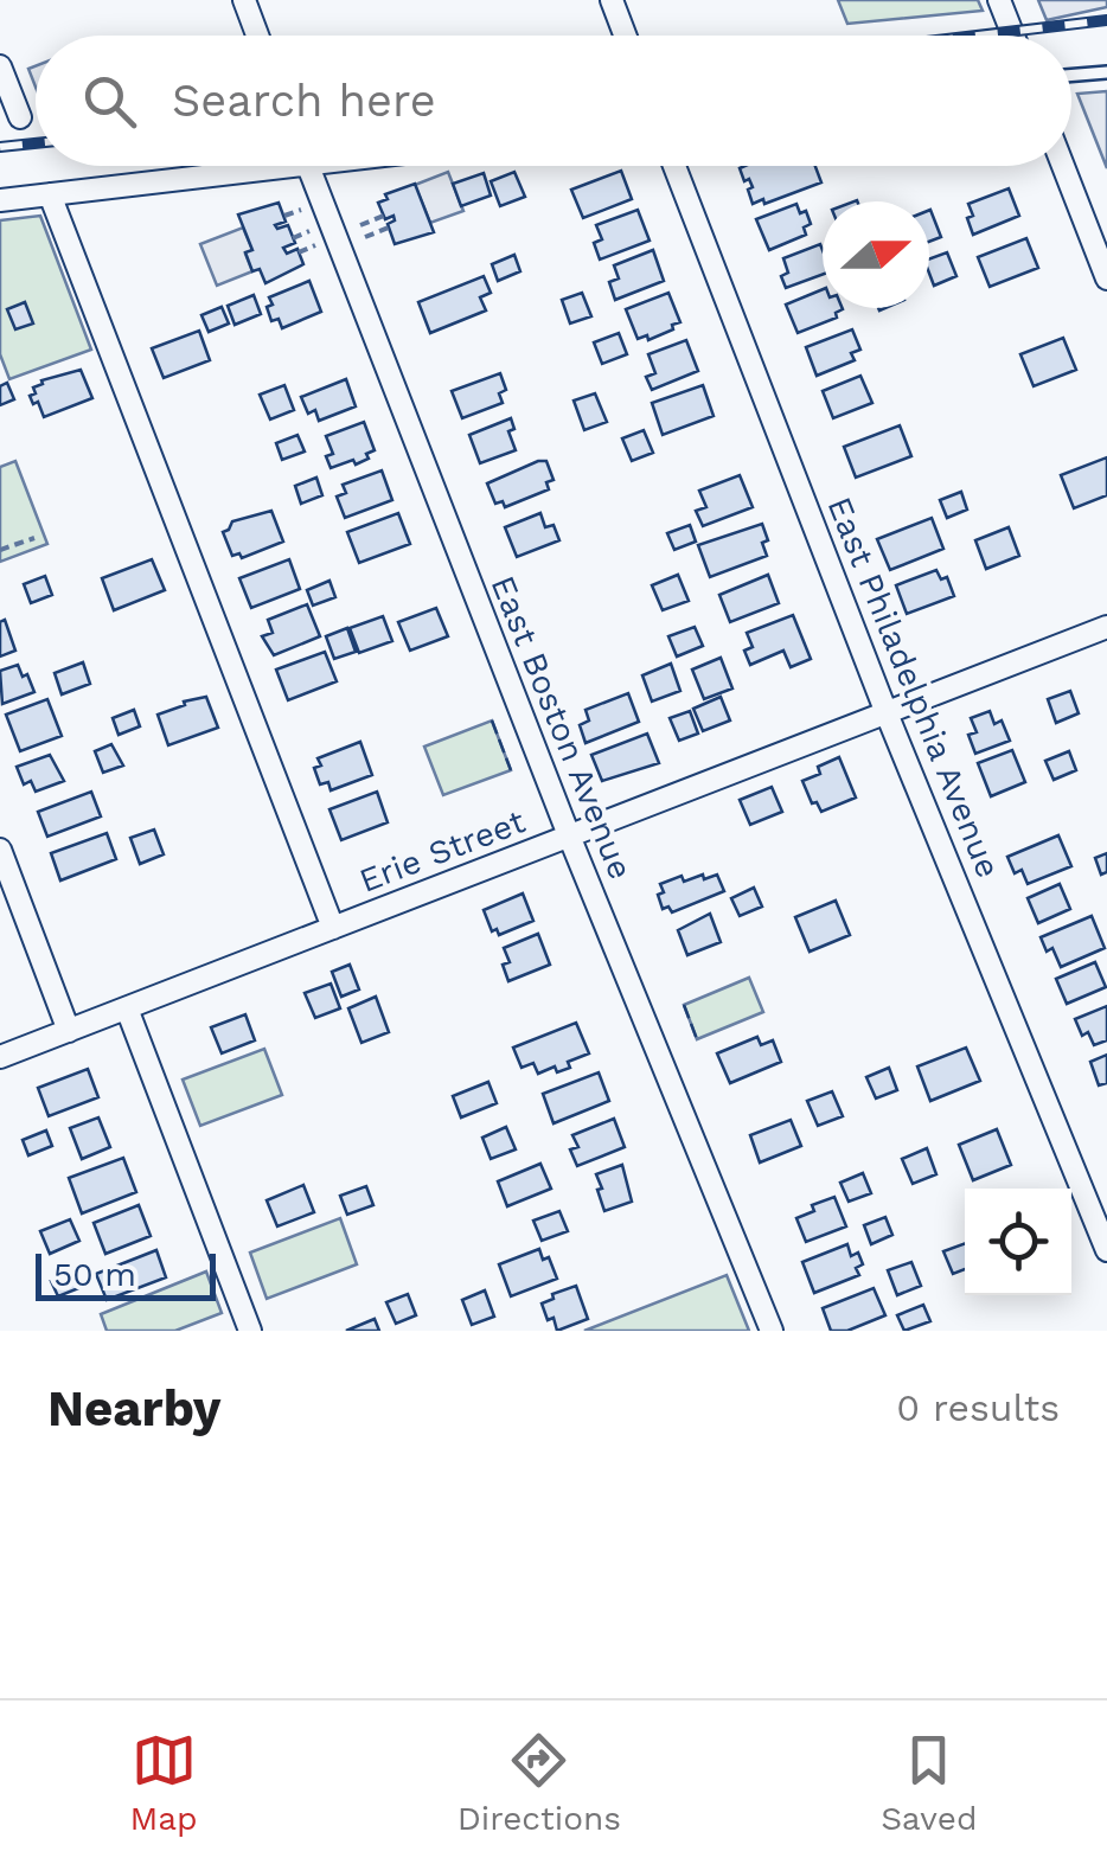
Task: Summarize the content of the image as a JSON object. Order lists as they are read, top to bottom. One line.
{"streets":{"street":["East Philadelphia Avenue","East Boston Avenue","Erie Street"]},"crossings":[["East Philadelphia Avenue","Erie Street"],["East Boston Avenue","Erie Street"]],"scale_bar":"50 m","north":"right","page":{"search":"Search here","scale":"50 m","heading":["Nearby","0 results"],"nav":["Map","Directions","Saved"]}}
